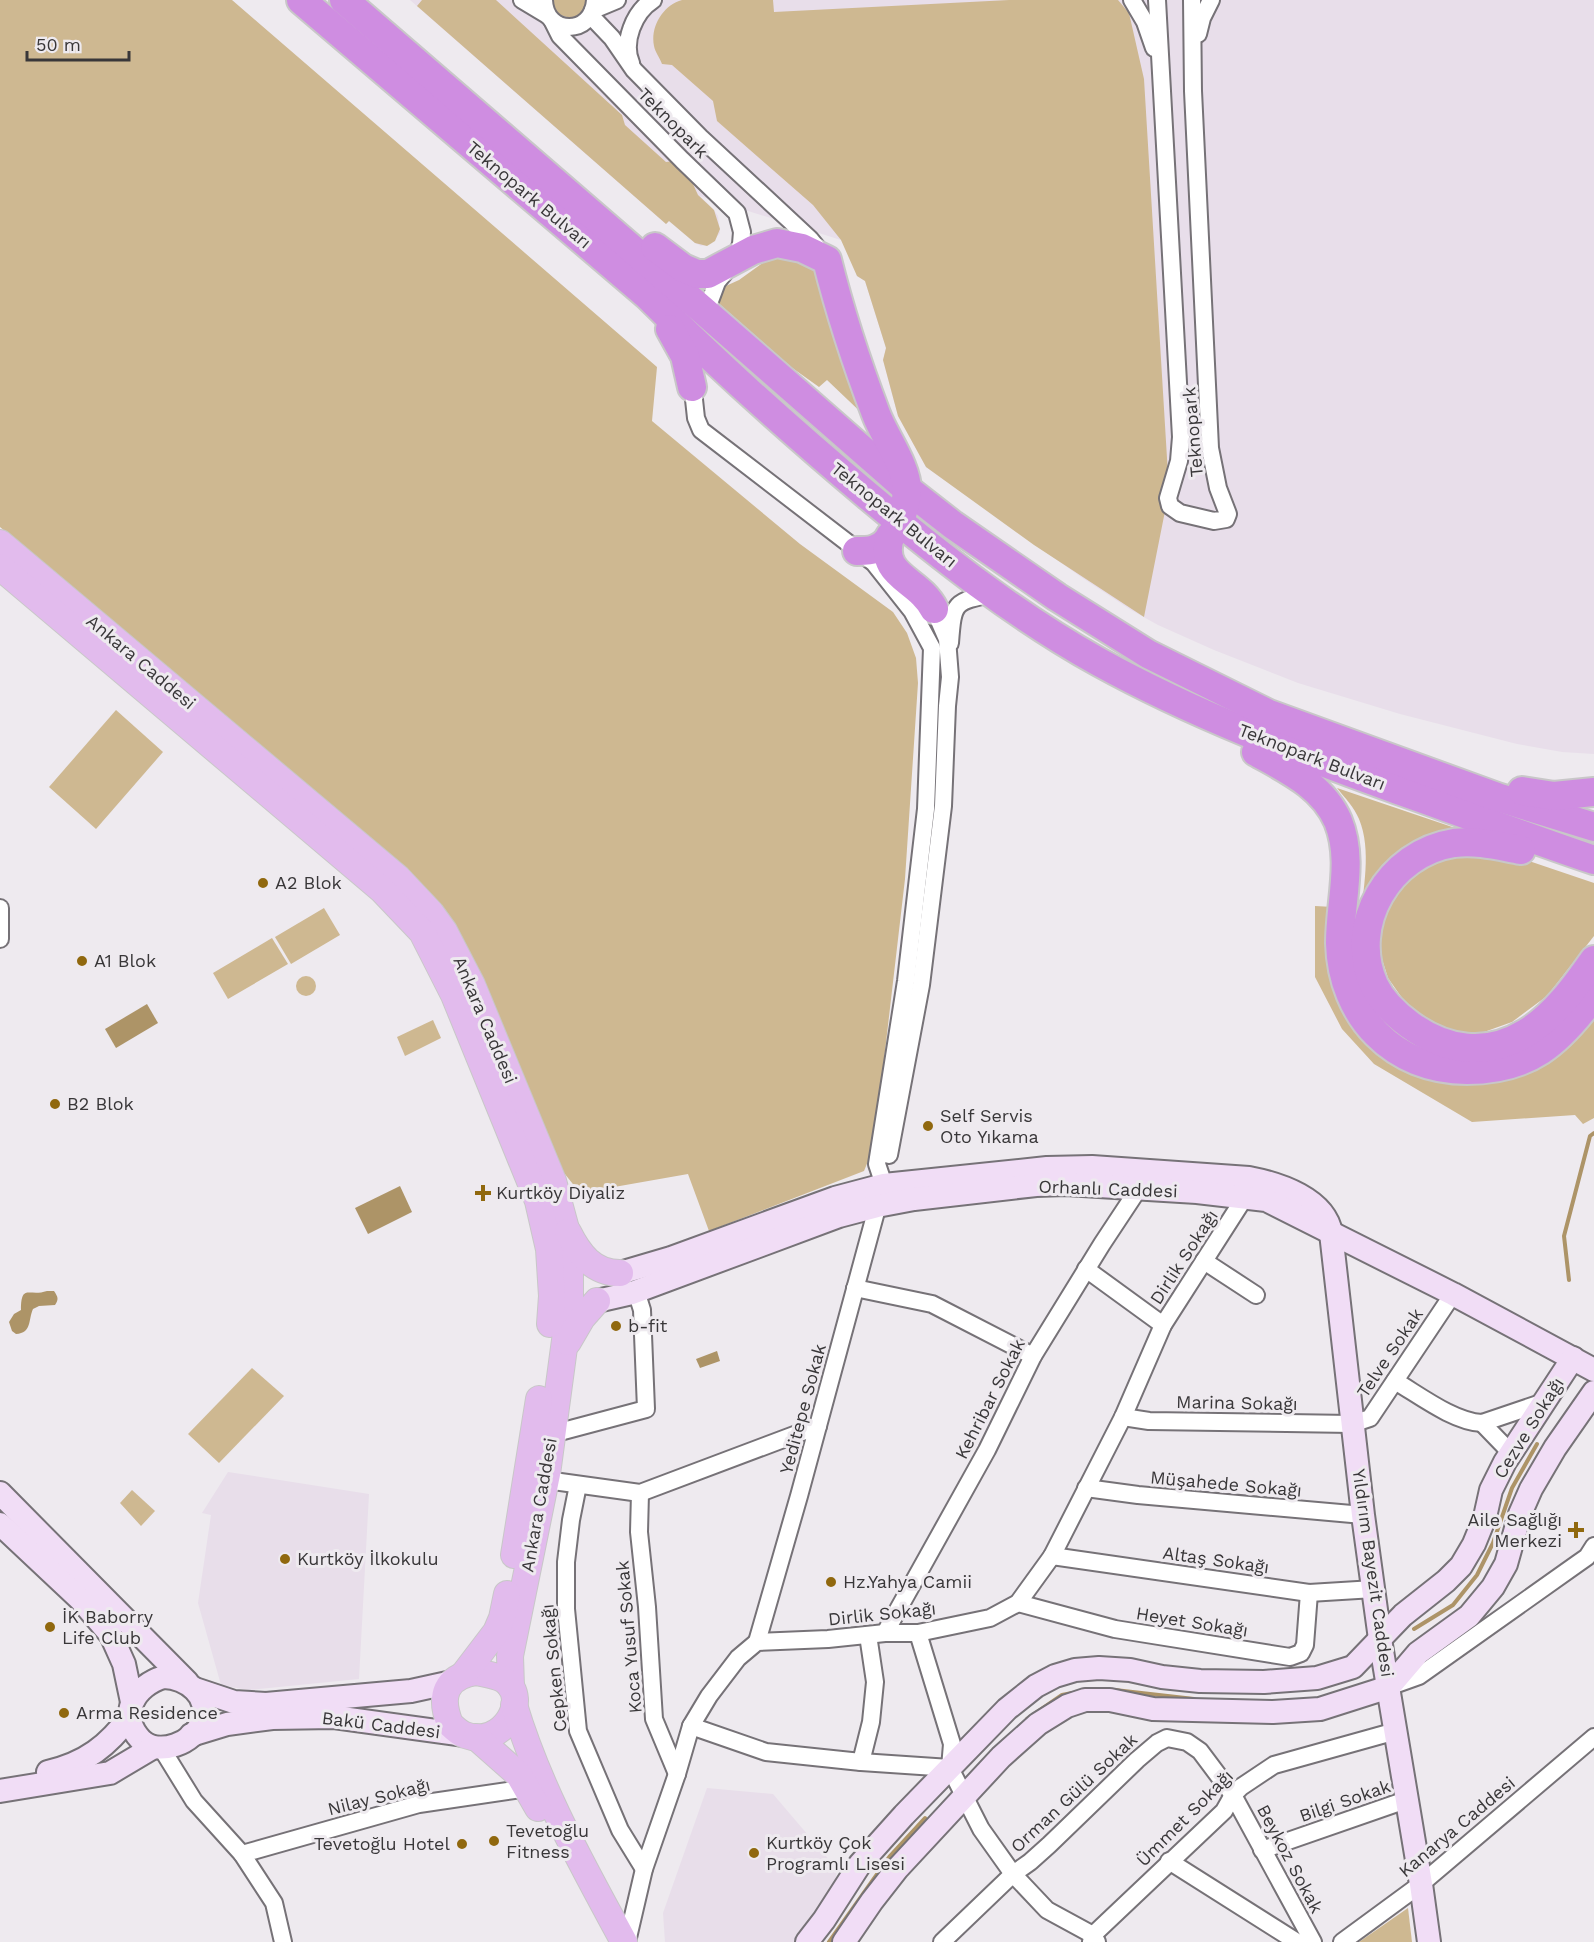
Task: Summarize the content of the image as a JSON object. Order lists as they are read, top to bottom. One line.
{"streets":{"highway":["Teknopark Bulvarı"],"main road":["Ankara Caddesi"],"street":["Teknopark","Orhanlı Caddesi","Dirlik Sokağı","Telve Sokak","Kehribar Sokak","Marina Sokağı","Yeditepe Sokak","Cezve Sokağı","Müşahede Sokağı","Altaş Sokağı","Yıldırım Bayezit Caddesi","Heyet Sokağı","Koca Yusuf Sokak","Cepken Sokağı","Bakü Caddesi","Orman Gülü Sokak","Nilay Sokağı","Bilgi Sokak","Ümmet Sokağı","Kanarya Caddesi","Beykoz Sokak"]},"crossings":[["Ankara Caddesi","Bakü Caddesi"],["Orhanlı Caddesi","Dirlik Sokağı"],["Orhanlı Caddesi","Telve Sokak"],["Orhanlı Caddesi","Kehribar Sokak"],["Orhanlı Caddesi","Yeditepe Sokak"],["Orhanlı Caddesi","Cezve Sokağı"],["Orhanlı Caddesi","Yıldırım Bayezit Caddesi"],["Dirlik Sokağı","Kehribar Sokak"],["Dirlik Sokağı","Marina Sokağı"],["Dirlik Sokağı","Yeditepe Sokak"],["Dirlik Sokağı","Müşahede Sokağı"],["Dirlik Sokağı","Altaş Sokağı"],["Dirlik Sokağı","Heyet Sokağı"],["Telve Sokak","Marina Sokağı"],["Telve Sokak","Yıldırım Bayezit Caddesi"],["Marina Sokağı","Yıldırım Bayezit Caddesi"],["Cezve Sokağı","Yıldırım Bayezit Caddesi"],["Müşahede Sokağı","Yıldırım Bayezit Caddesi"],["Altaş Sokağı","Yıldırım Bayezit Caddesi"],["Altaş Sokağı","Heyet Sokağı"],["Yıldırım Bayezit Caddesi","Bilgi Sokak"],["Yıldırım Bayezit Caddesi","Ümmet Sokağı"],["Yıldırım Bayezit Caddesi","Kanarya Caddesi"],["Orman Gülü Sokak","Ümmet Sokağı"],["Orman Gülü Sokak","Beykoz Sokak"],["Bilgi Sokak","Beykoz Sokak"],["Ümmet Sokağı","Beykoz Sokak"]],"places":{"other":["A2 Blok","A1 Blok","B2 Blok","Self Servis Oto Yıkama","b-fit","Kurtköy İlkokulu","Hz.Yahya Camii","İK Baborry Life Club","Arma Residence","Tevetoğlu Fitness","Tevetoğlu Hotel","Kurtköy Çok Programlı Lisesi"],"health":["Kurtköy Diyaliz","Aile Sağlığı Merkezi"]},"scale_bar":"50 m"}
